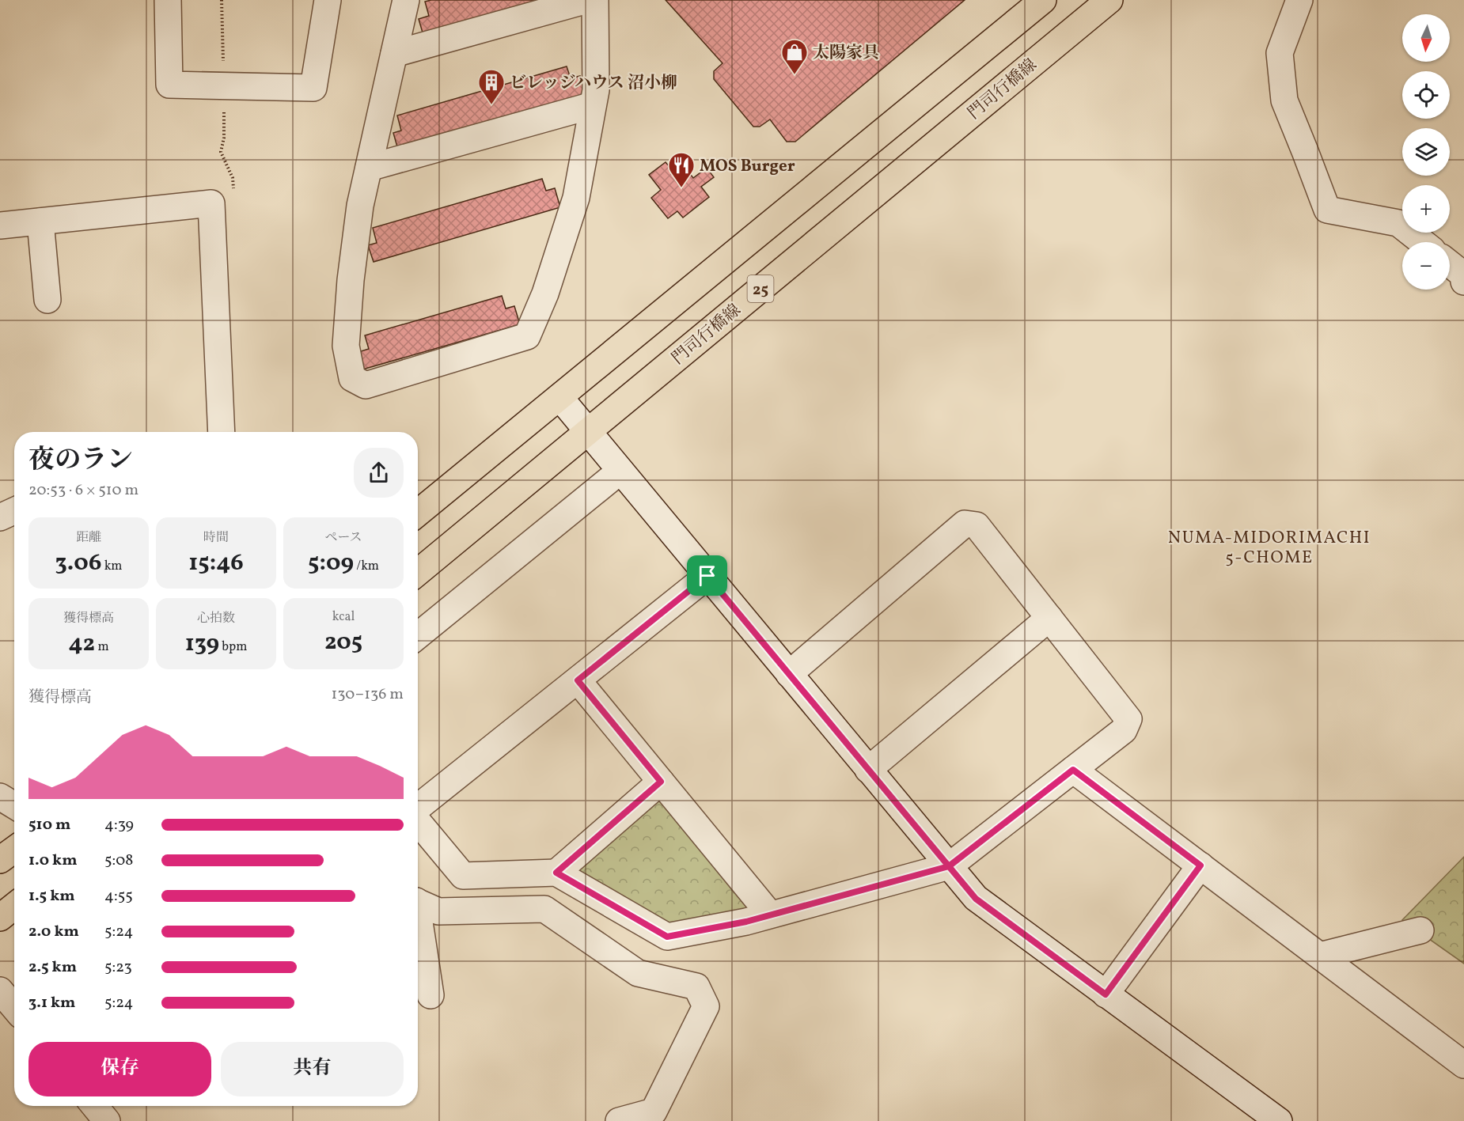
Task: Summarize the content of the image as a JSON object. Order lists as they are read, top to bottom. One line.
{"streets":{"main road":["門司行橋線","25"]},"districts":["NUMA-MIDORIMACHI 5-CHOME"],"places":{"shop":["太陽家具"],"building":["ビレッジハウス 沼小柳"],"restaurant":["MOS Burger"]},"north":"bottom","page":{"map_buttons":["+","−"],"heading":["夜のラン","20:53 · 6 × 510 m"],"stats":[["距離","3.06 km"],["時間","15:46"],["ペース","5:09 /km"],["獲得標高","42 m"],["心拍数","139 bpm"],["kcal","205"]],"chart":["獲得標高","130–136 m"],"list":[{"name":"510 m","note":"4:39"},{"name":"1.0 km","note":"5:08"},{"name":"1.5 km","note":"4:55"},{"name":"2.0 km","note":"5:24"},{"name":"2.5 km","note":"5:23"},{"name":"3.1 km","note":"5:24"}],"buttons":["保存","共有"]}}
